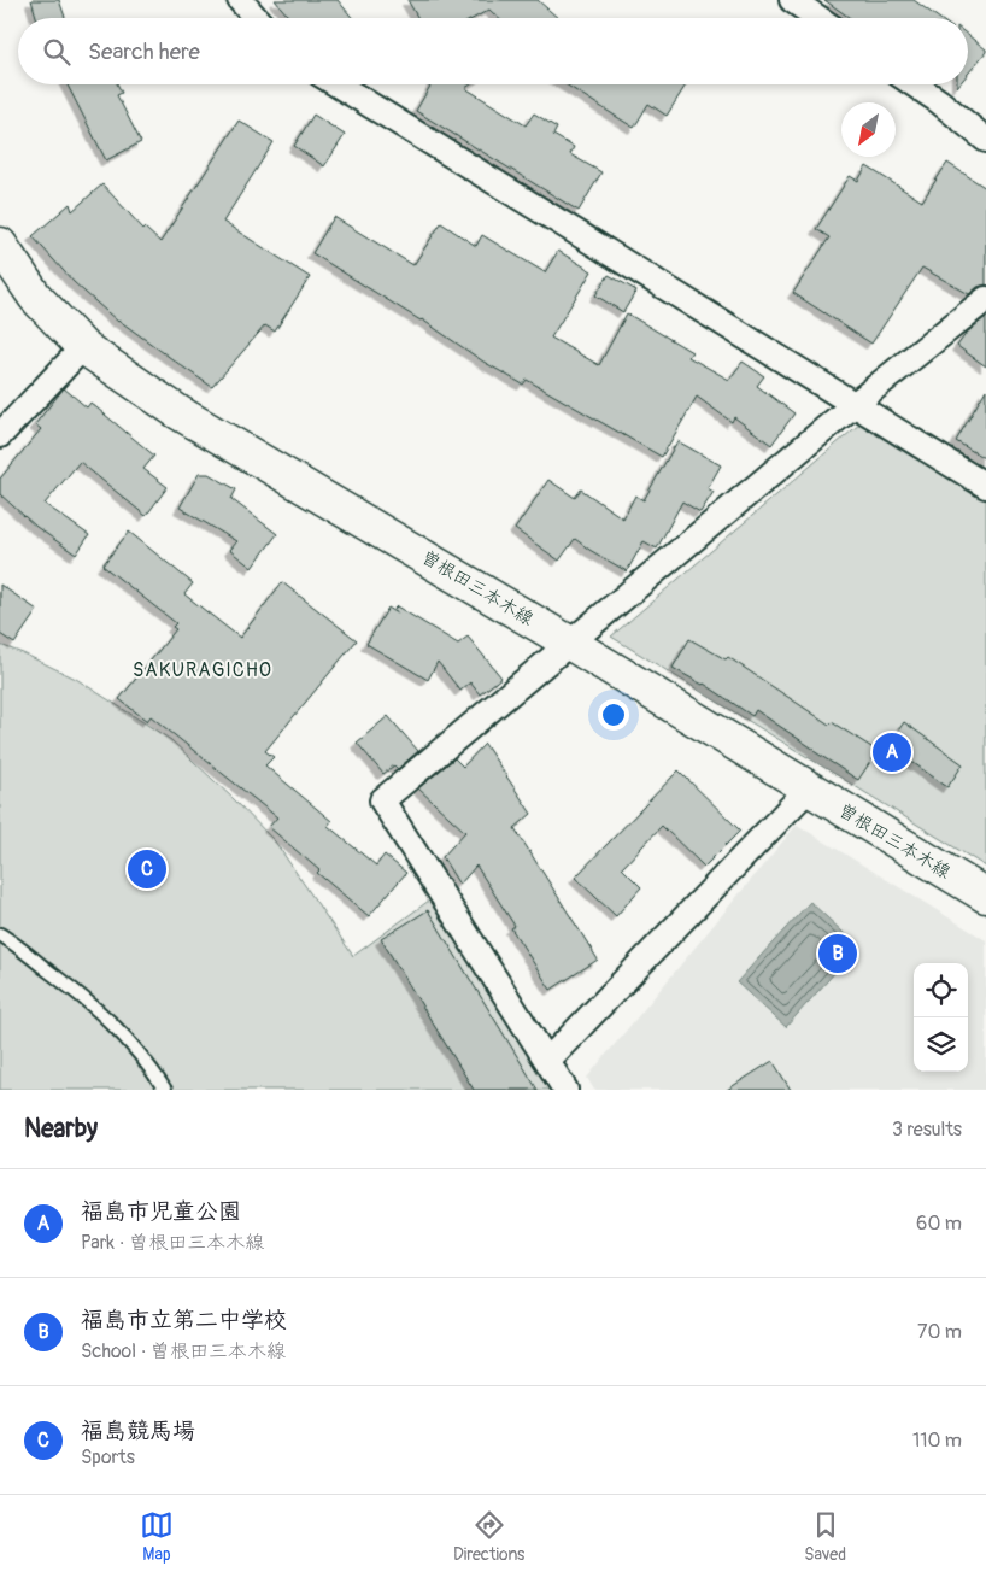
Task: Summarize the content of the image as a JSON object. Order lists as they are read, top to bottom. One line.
{"streets":{"street":["曽根田三本木線"]},"districts":["SAKURAGICHO"],"north":"bottom left","page":{"search":"Search here","pins":["A","C","B"],"heading":["Nearby","3 results"],"list":[{"mark":"A","name":"福島市児童公園","note":"Park · 曽根田三本木線","value":"60 m"},{"mark":"B","name":"福島市立第二中学校","note":"School · 曽根田三本木線","value":"70 m"},{"mark":"C","name":"福島競馬場","note":"Sports","value":"110 m"}],"nav":["Map","Directions","Saved"]}}
